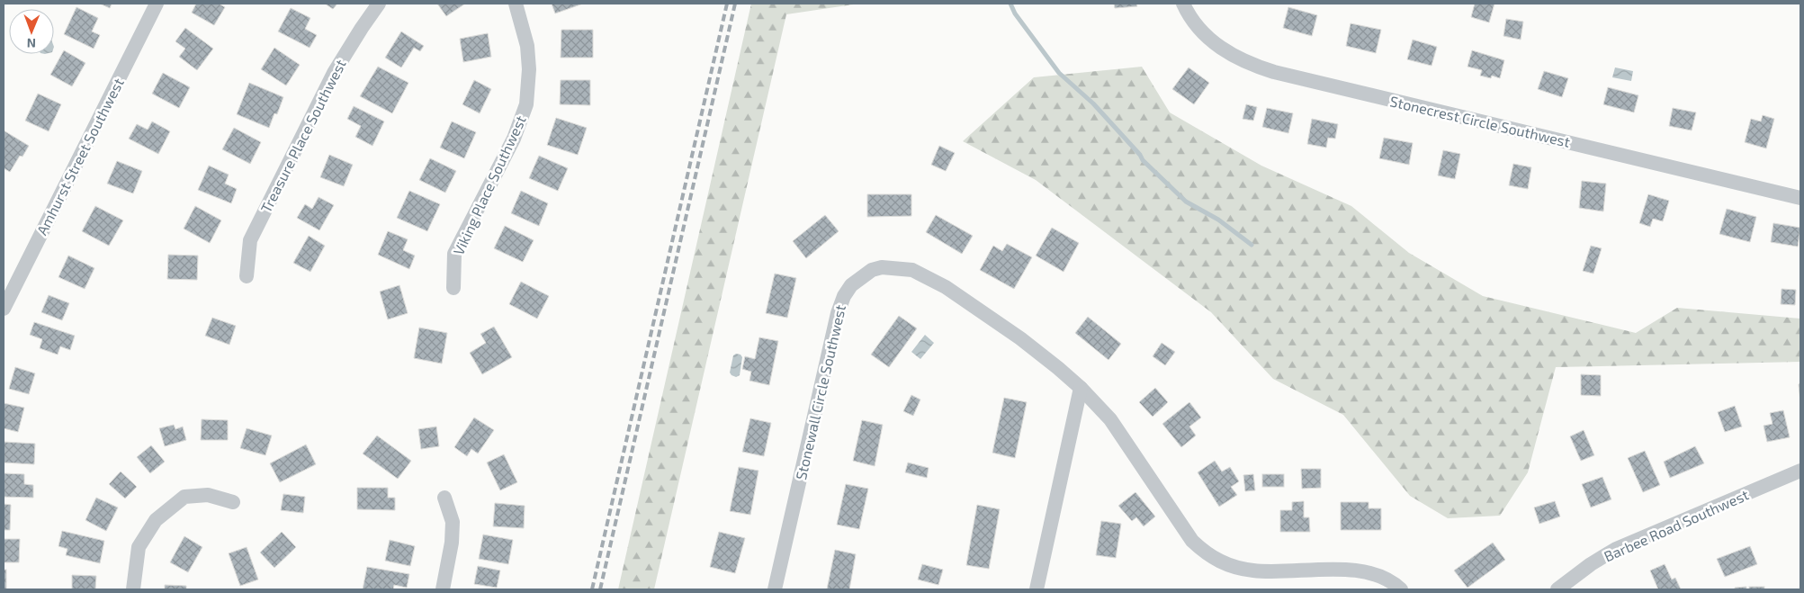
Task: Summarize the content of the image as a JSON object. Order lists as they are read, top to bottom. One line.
{"streets":{"street":["Stonecrest Circle Southwest","Treasure Place Southwest","Amhurst Street Southwest","Viking Place Southwest","Stonewall Circle Southwest","Barbee Road Southwest"]},"north":"bottom"}
